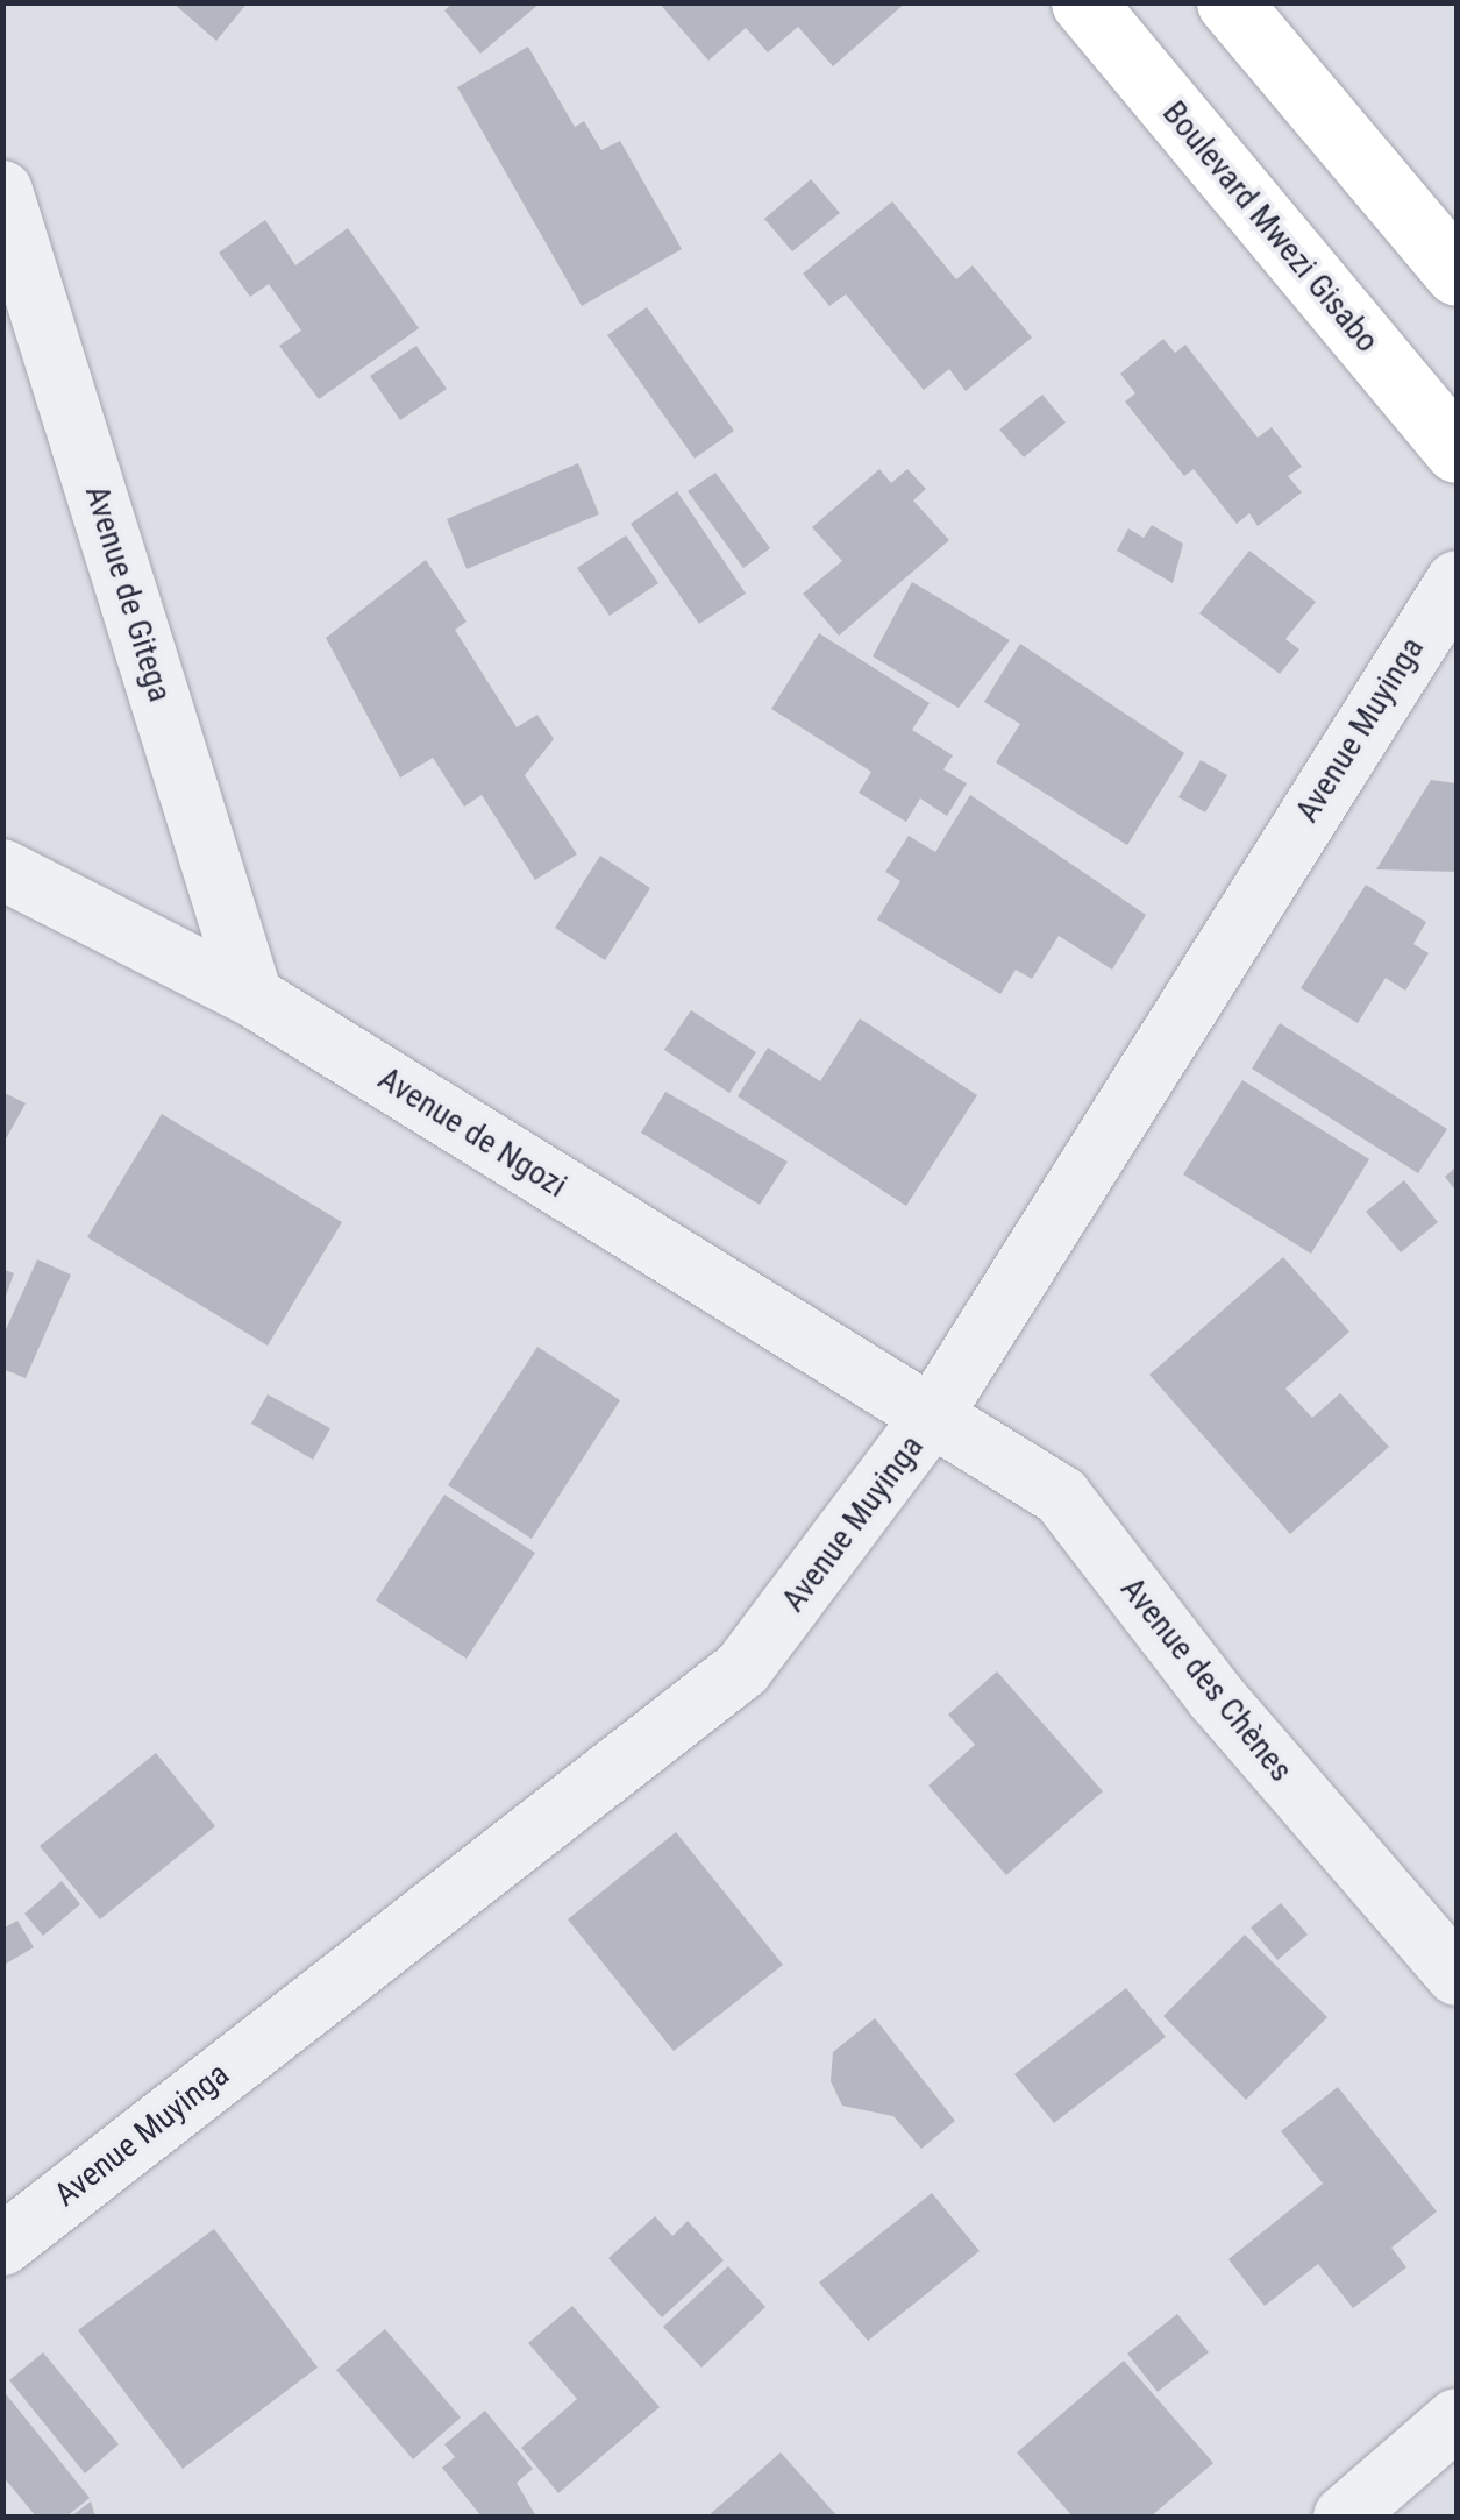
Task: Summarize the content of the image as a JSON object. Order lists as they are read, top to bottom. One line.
{"streets":{"main road":["Boulevard Mwezi Gisabo"],"street":["Avenue de Gitega","Avenue Muyinga","Avenue de Ngozi","Avenue des Chènes"]},"crossings":[["Avenue de Gitega","Avenue de Ngozi"],["Avenue Muyinga","Avenue de Ngozi"],["Avenue Muyinga","Avenue des Chènes"],["Avenue de Ngozi","Avenue des Chènes"]]}
